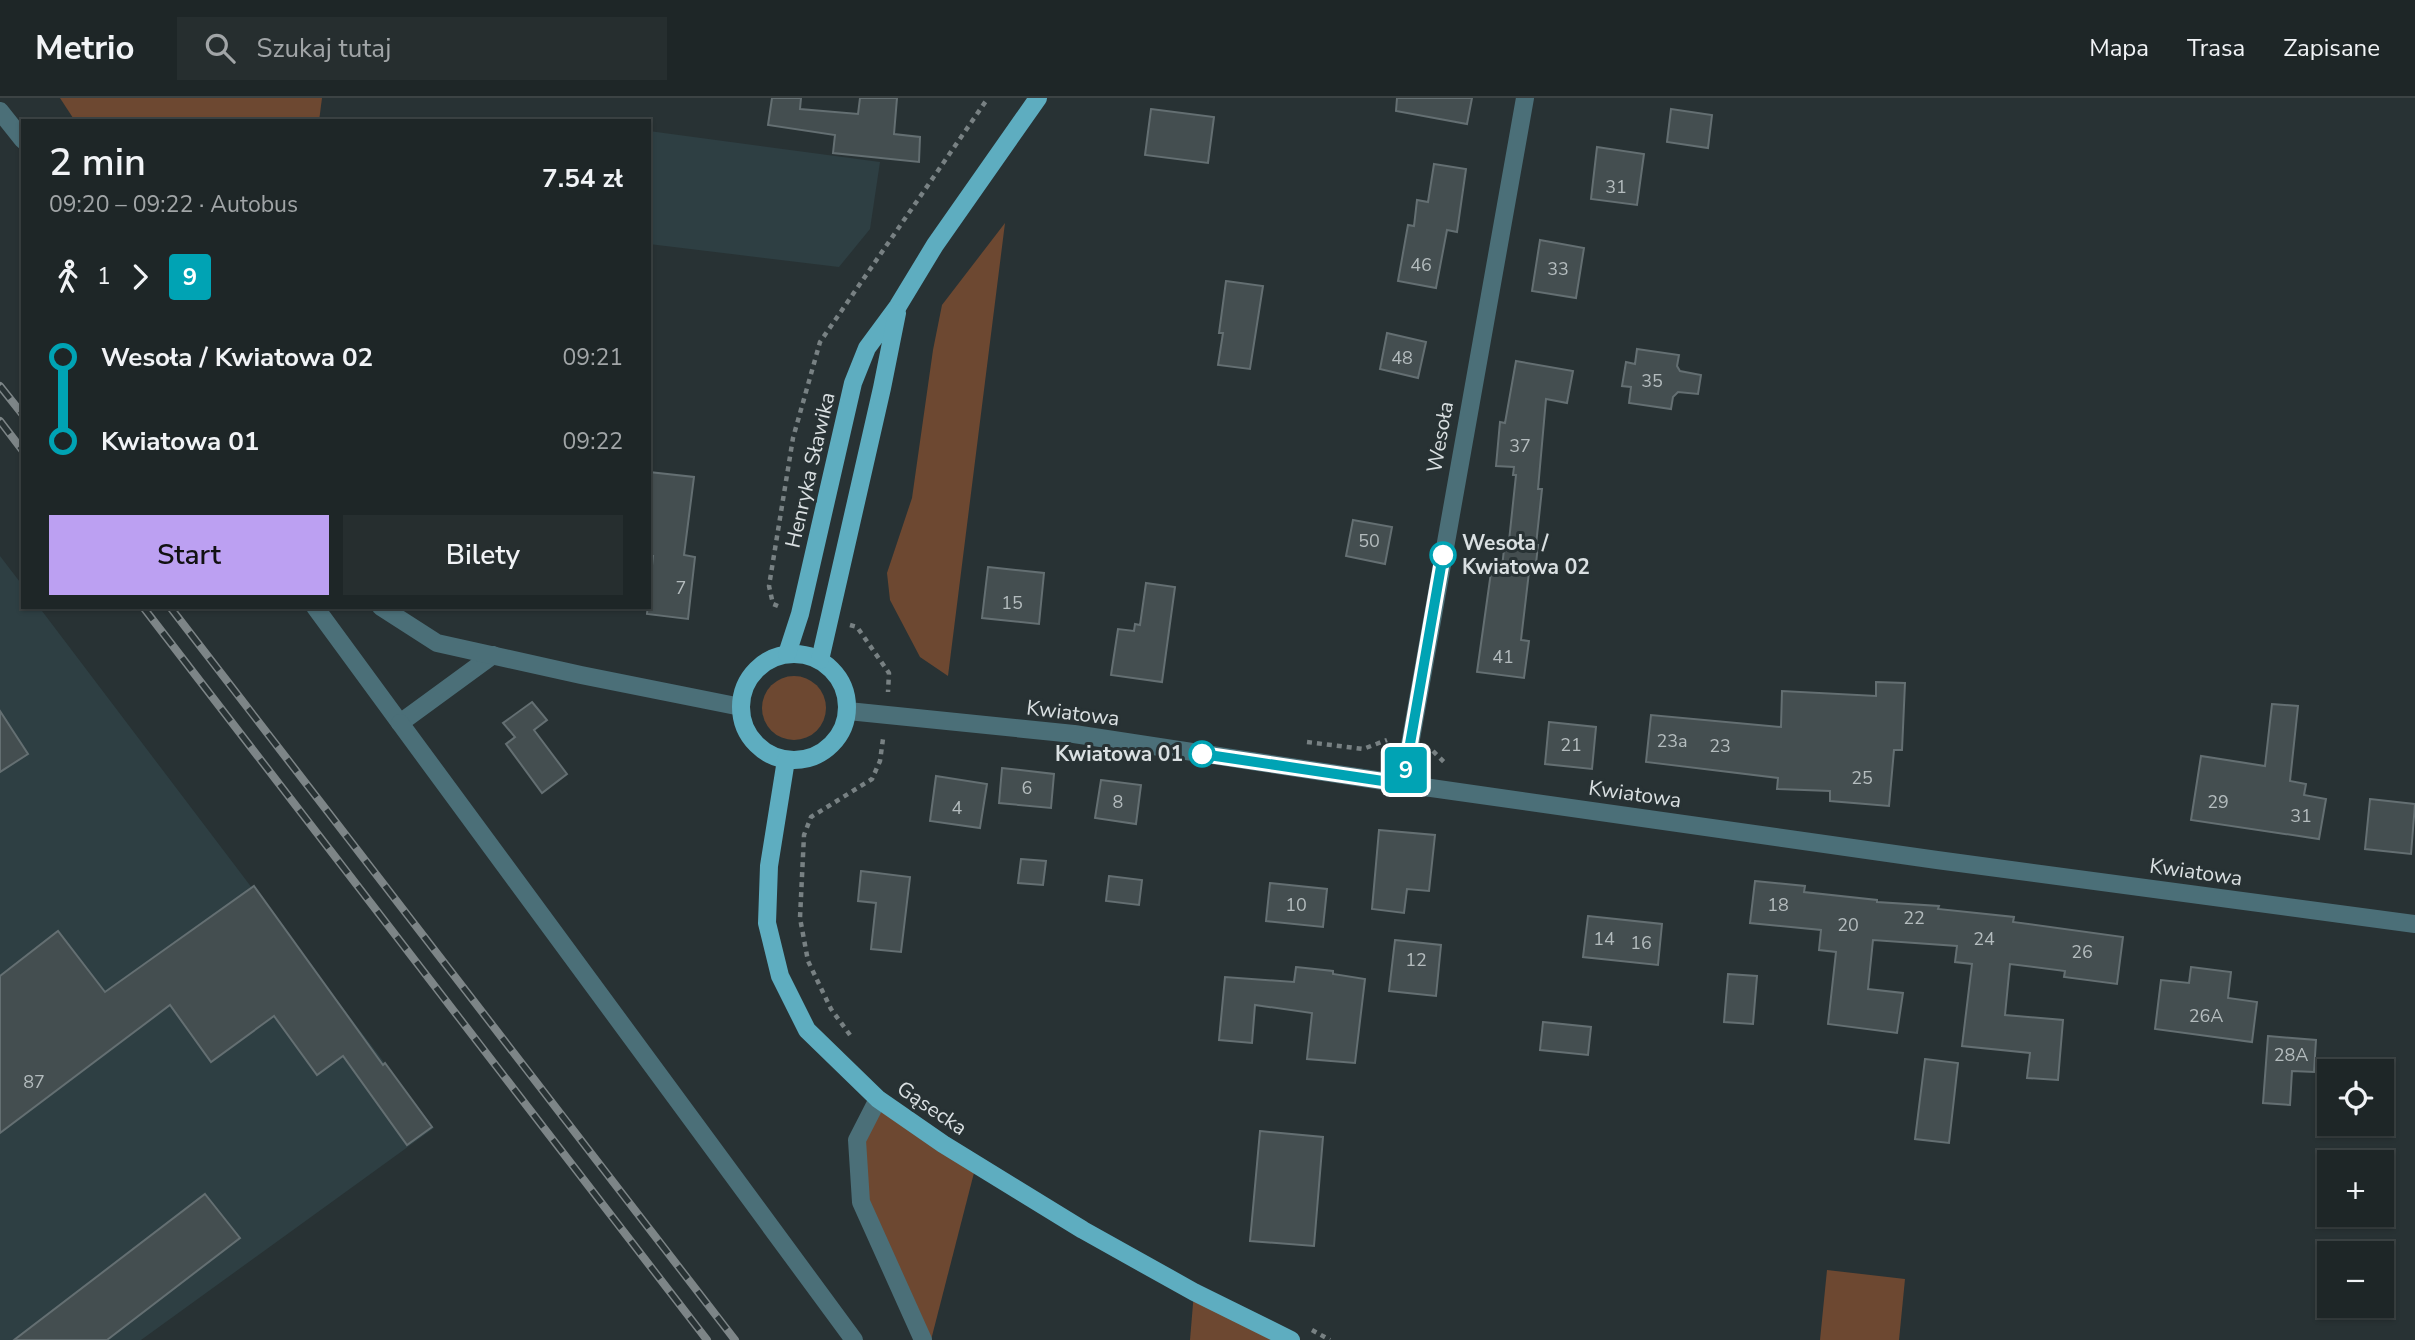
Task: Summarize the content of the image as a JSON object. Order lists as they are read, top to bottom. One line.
{"streets":{"main road":["Henryka Sławika","Gąsecka"],"street":["Wesoła","Kwiatowa"]},"crossings":[["Wesoła","Kwiatowa"],["Henryka Sławika","Kwiatowa"],["Henryka Sławika","Gąsecka"],["Kwiatowa","Gąsecka"]],"places":["Wesoła / Kwiatowa 02","Kwiatowa 01"],"lines":["bus line 9"],"house_numbers":["31","46","33","48","35","37","50","7","15","41","23a","21","23","25","6","8","29","4","31","10","18","22","20","14","24","16","26","12","26A","28A","87"],"page":{"header":"Metrio","search":"Szukaj tutaj","nav":["Mapa","Trasa","Zapisane"],"on_map":"9","heading":["2 min","09:20 – 09:22 · Autobus","7.54 zł"],"legs":["1","9"],"list":[{"name":"Wesoła / Kwiatowa 02","value":"09:21"},{"name":"Kwiatowa 01","value":"09:22"}],"buttons":["Start","Bilety"],"map_buttons":["+","−"]}}
